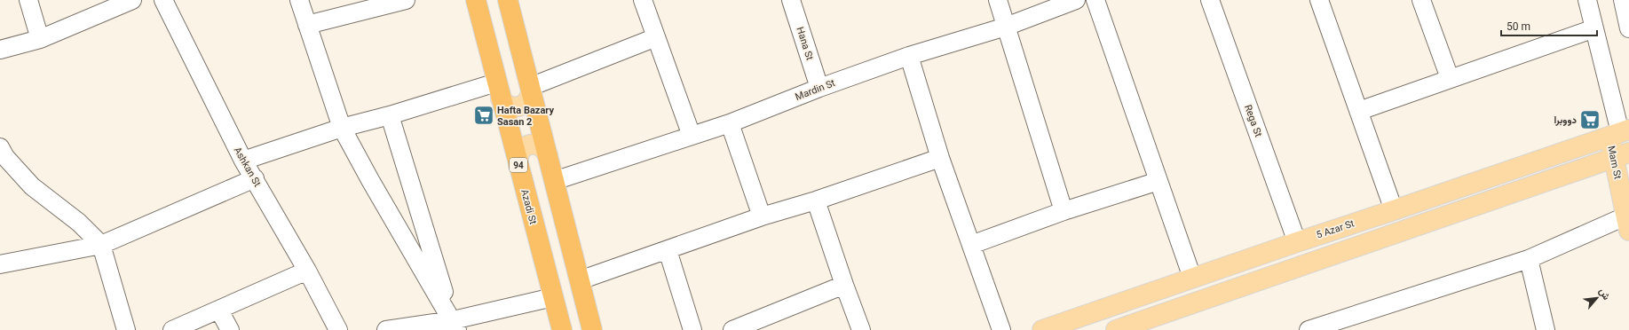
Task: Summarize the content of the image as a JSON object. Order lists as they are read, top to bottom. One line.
{"streets":{"highway":["94","Azadi St"],"main road":["Mam St","5 Azar St"],"street":["Hana St","Mardin St","Rega St","Ashkan St"]},"crossings":[["Hana St","Mardin St"],["Rega St","5 Azar St"],["Mam St","5 Azar St"]],"places":{"supermarket":["Hafta Bazary Sasan 2","دووبرا"]},"scale_bar":"50 m","north":"top right"}
